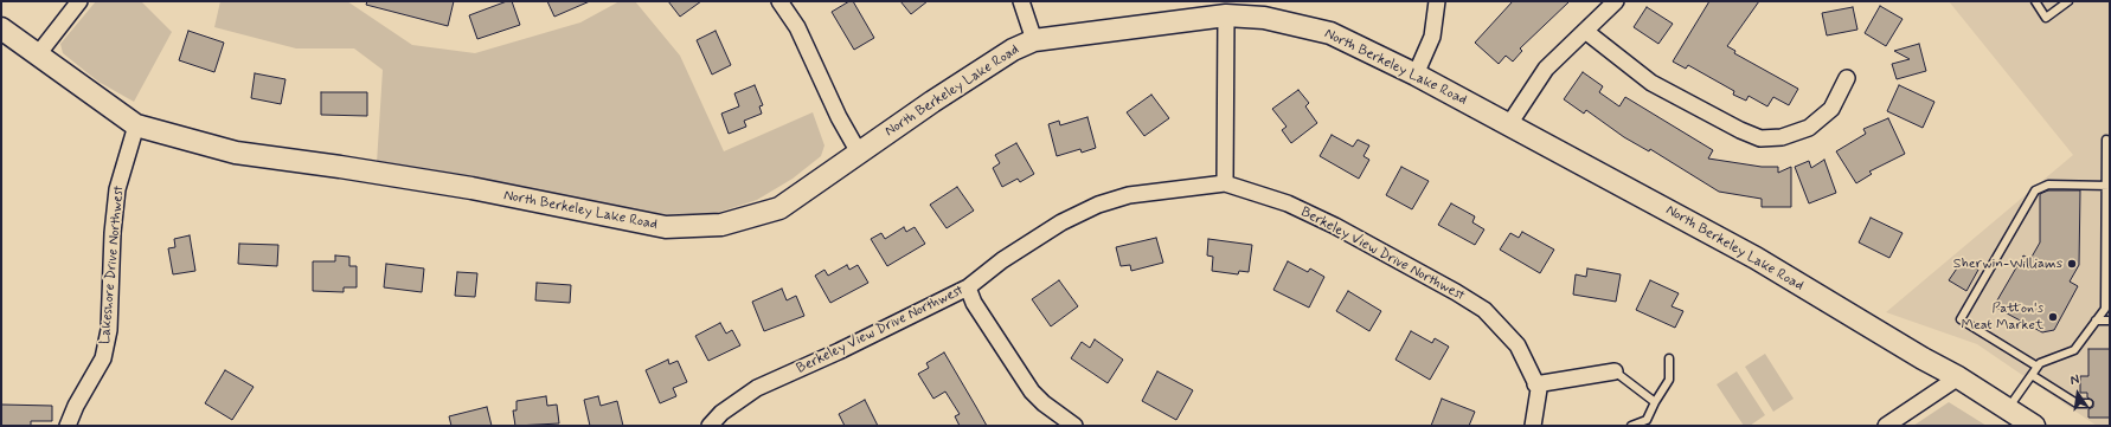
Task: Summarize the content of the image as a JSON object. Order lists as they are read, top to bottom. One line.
{"streets":{"street":["North Berkeley Lake Road","Berkeley View Drive Northwest","Lakeshore Drive Northwest"]},"crossings":[["North Berkeley Lake Road","Lakeshore Drive Northwest"]],"places":["Sherwin-Williams","Patton's Meat Market"],"north":"top"}
